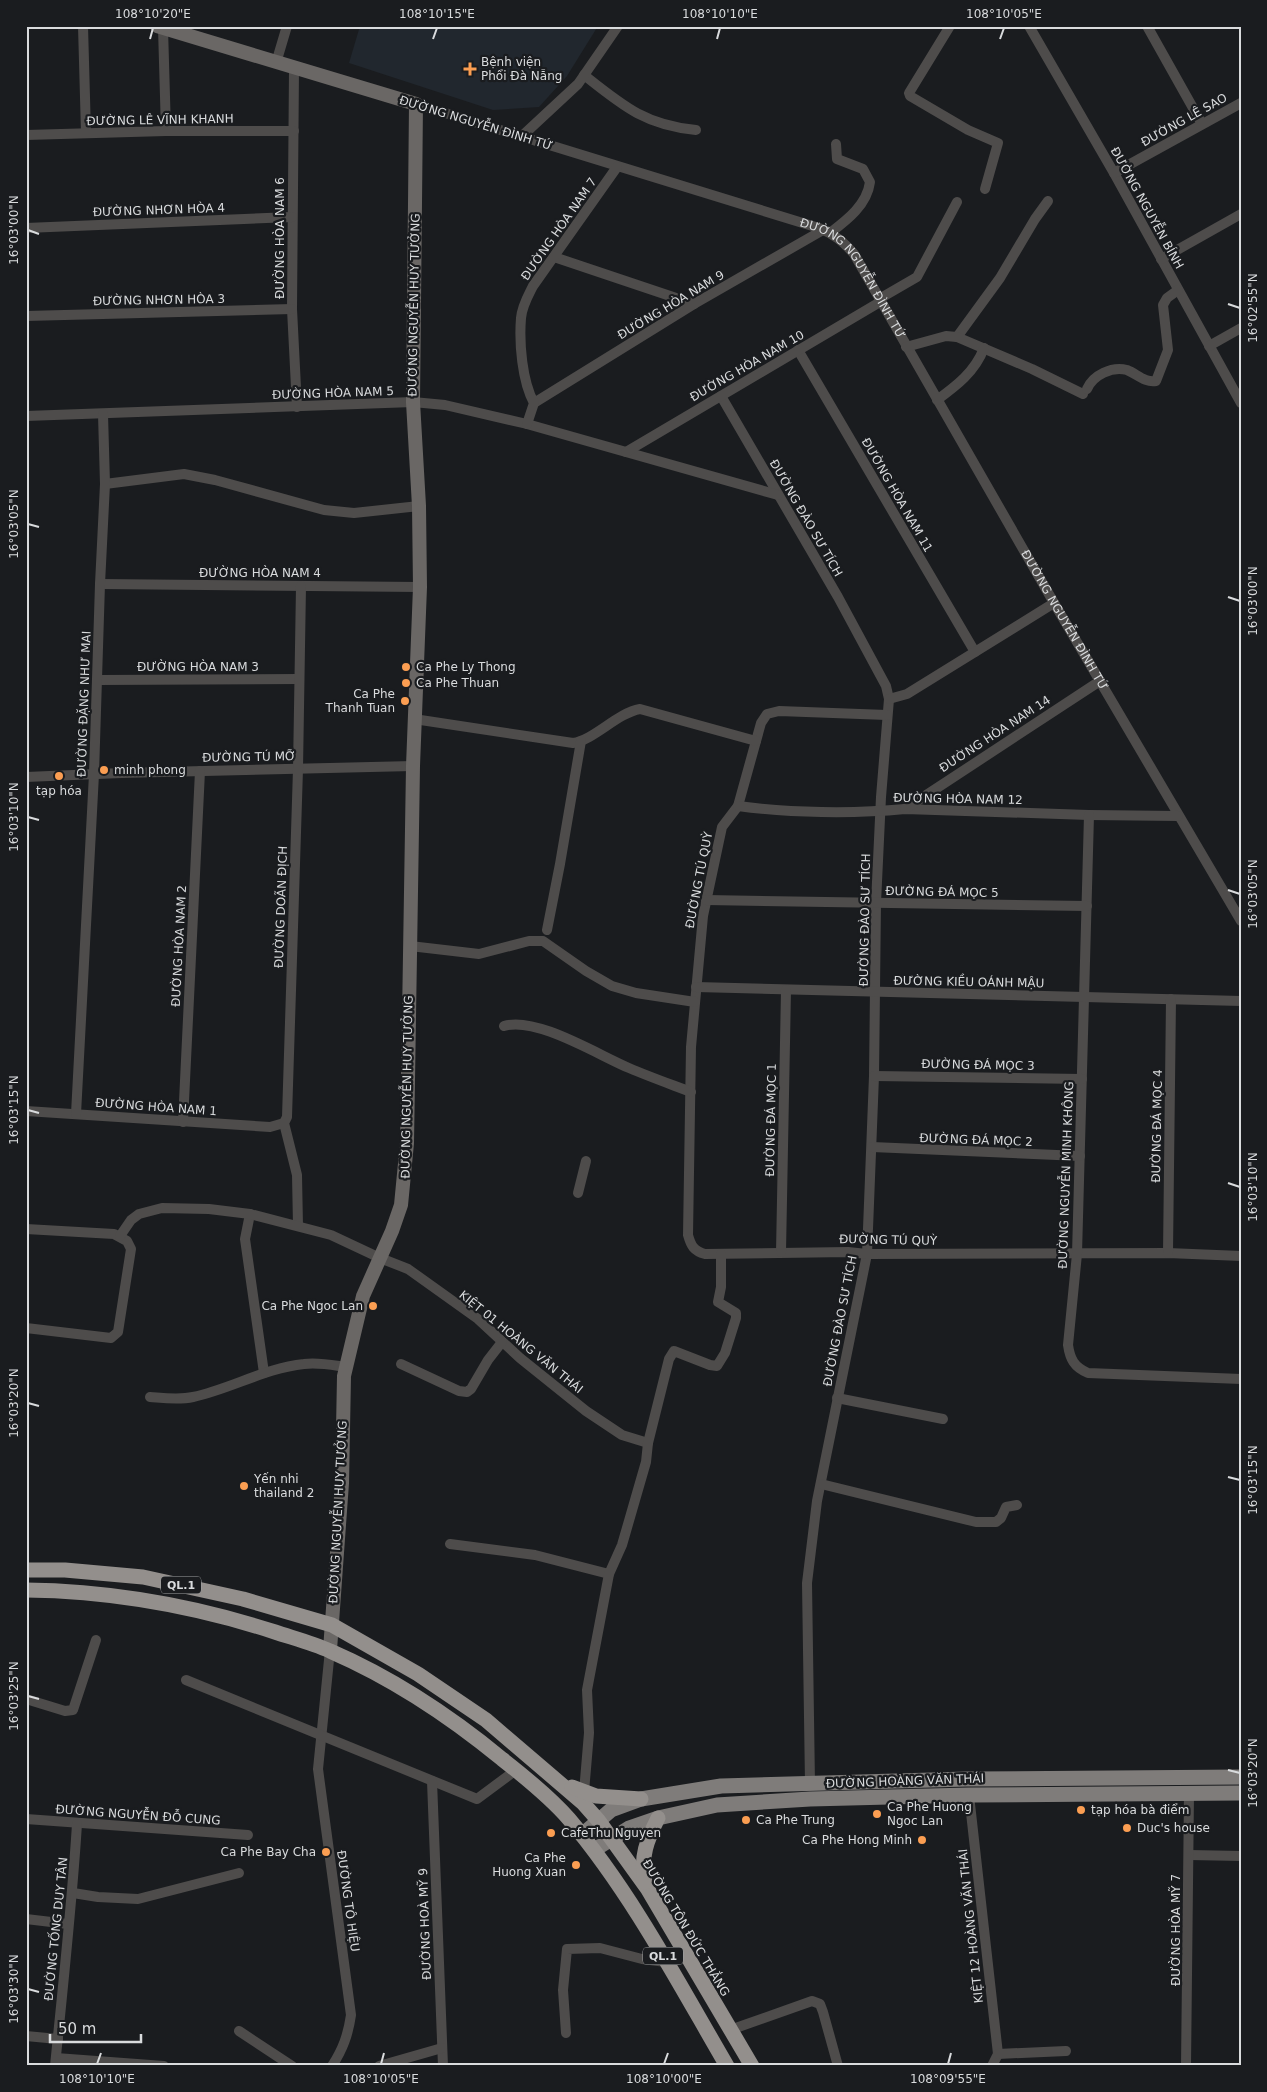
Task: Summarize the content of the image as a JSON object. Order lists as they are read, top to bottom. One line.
{"streets":{"highway":["QL.1","ĐƯỜNG TÔN ĐỨC THẮNG"],"main road":["ĐƯỜNG HOÀNG VĂN THÁI"],"street":["ĐƯỜNG LÊ VĨNH KHANH","ĐƯỜNG LÊ SAO","ĐƯỜNG NGUYỄN ĐÌNH TỨ","ĐƯỜNG NGUYỄN BÍNH","ĐƯỜNG NHƠN HÒA 4","ĐƯỜNG HÒA NAM 7","ĐƯỜNG HÒA NAM 6","ĐƯỜNG NHƠN HÒA 3","ĐƯỜNG NGUYỄN HUY TƯỞNG","ĐƯỜNG HÒA NAM 9","ĐƯỜNG HÒA NAM 10","ĐƯỜNG HÒA NAM 5","ĐƯỜNG HÒA NAM 11","ĐƯỜNG ĐÀO SƯ TÍCH","ĐƯỜNG HÒA NAM 4","ĐƯỜNG HÒA NAM 3","ĐƯỜNG ĐẶNG NHƯ MAI","ĐƯỜNG HÒA NAM 14","ĐƯỜNG TÚ MỠ","ĐƯỜNG HÒA NAM 12","ĐƯỜNG TÚ QUỲ","ĐƯỜNG ĐÁ MỌC 5","ĐƯỜNG DOÃN ĐỊCH","ĐƯỜNG HÒA NAM 2","ĐƯỜNG KIỀU OÁNH MẬU","ĐƯỜNG ĐÁ MỌC 3","ĐƯỜNG HÒA NAM 1","ĐƯỜNG ĐÁ MỌC 1","ĐƯỜNG ĐÁ MỌC 4","ĐƯỜNG ĐÁ MỌC 2","ĐƯỜNG NGUYỄN MINH KHÔNG","KIỆT 01 HOÀNG VĂN THÁI","ĐƯỜNG NGUYỄN ĐỖ CUNG","ĐƯỜNG TÔ HIỆU","ĐƯỜNG HOÀ MỸ 9","KIỆT 12 HOÀNG VĂN THÁI","ĐƯỜNG TỐNG DUY TÂN","ĐƯỜNG HÒA MỸ 7"]},"crossings":[["ĐƯỜNG LÊ VĨNH KHANH","ĐƯỜNG HÒA NAM 6"],["ĐƯỜNG LÊ SAO","ĐƯỜNG NGUYỄN BÍNH"],["ĐƯỜNG NGUYỄN ĐÌNH TỨ","ĐƯỜNG HÒA NAM 7"],["ĐƯỜNG NGUYỄN ĐÌNH TỨ","ĐƯỜNG HÒA NAM 6"],["ĐƯỜNG NGUYỄN ĐÌNH TỨ","ĐƯỜNG NGUYỄN HUY TƯỞNG"],["ĐƯỜNG NGUYỄN ĐÌNH TỨ","ĐƯỜNG HÒA NAM 9"],["ĐƯỜNG NGUYỄN ĐÌNH TỨ","ĐƯỜNG HÒA NAM 10"],["ĐƯỜNG NGUYỄN ĐÌNH TỨ","ĐƯỜNG HÒA NAM 14"],["ĐƯỜNG NGUYỄN ĐÌNH TỨ","ĐƯỜNG HÒA NAM 12"],["ĐƯỜNG NHƠN HÒA 4","ĐƯỜNG HÒA NAM 6"],["ĐƯỜNG HÒA NAM 7","ĐƯỜNG HÒA NAM 9"],["ĐƯỜNG HÒA NAM 6","ĐƯỜNG NHƠN HÒA 3"],["ĐƯỜNG HÒA NAM 6","ĐƯỜNG HÒA NAM 5"],["ĐƯỜNG NGUYỄN HUY TƯỞNG","ĐƯỜNG HÒA NAM 5"],["ĐƯỜNG NGUYỄN HUY TƯỞNG","ĐƯỜNG HÒA NAM 4"],["ĐƯỜNG NGUYỄN HUY TƯỞNG","ĐƯỜNG TÚ MỠ"],["ĐƯỜNG NGUYỄN HUY TƯỞNG","KIỆT 01 HOÀNG VĂN THÁI"],["ĐƯỜNG NGUYỄN HUY TƯỞNG","QL.1"],["ĐƯỜNG NGUYỄN HUY TƯỞNG","ĐƯỜNG TÔ HIỆU"],["ĐƯỜNG NGUYỄN HUY TƯỞNG","ĐƯỜNG TÔN ĐỨC THẮNG"],["ĐƯỜNG HÒA NAM 10","ĐƯỜNG HÒA NAM 5"],["ĐƯỜNG HÒA NAM 10","ĐƯỜNG HÒA NAM 11"],["ĐƯỜNG HÒA NAM 10","ĐƯỜNG ĐÀO SƯ TÍCH"],["ĐƯỜNG HÒA NAM 5","ĐƯỜNG ĐÀO SƯ TÍCH"],["ĐƯỜNG HÒA NAM 5","ĐƯỜNG ĐẶNG NHƯ MAI"],["ĐƯỜNG ĐÀO SƯ TÍCH","ĐƯỜNG HÒA NAM 12"],["ĐƯỜNG ĐÀO SƯ TÍCH","ĐƯỜNG TÚ QUỲ"],["ĐƯỜNG ĐÀO SƯ TÍCH","ĐƯỜNG ĐÁ MỌC 5"],["ĐƯỜNG ĐÀO SƯ TÍCH","ĐƯỜNG KIỀU OÁNH MẬU"],["ĐƯỜNG ĐÀO SƯ TÍCH","ĐƯỜNG ĐÁ MỌC 3"],["ĐƯỜNG ĐÀO SƯ TÍCH","ĐƯỜNG ĐÁ MỌC 2"],["ĐƯỜNG ĐÀO SƯ TÍCH","ĐƯỜNG HOÀNG VĂN THÁI"],["ĐƯỜNG HÒA NAM 4","ĐƯỜNG ĐẶNG NHƯ MAI"],["ĐƯỜNG HÒA NAM 4","ĐƯỜNG DOÃN ĐỊCH"],["ĐƯỜNG HÒA NAM 3","ĐƯỜNG ĐẶNG NHƯ MAI"],["ĐƯỜNG HÒA NAM 3","ĐƯỜNG DOÃN ĐỊCH"],["ĐƯỜNG ĐẶNG NHƯ MAI","ĐƯỜNG TÚ MỠ"],["ĐƯỜNG ĐẶNG NHƯ MAI","ĐƯỜNG HÒA NAM 1"],["ĐƯỜNG HÒA NAM 14","ĐƯỜNG HÒA NAM 12"],["ĐƯỜNG TÚ MỠ","ĐƯỜNG DOÃN ĐỊCH"],["ĐƯỜNG TÚ MỠ","ĐƯỜNG HÒA NAM 2"],["ĐƯỜNG HÒA NAM 12","ĐƯỜNG TÚ QUỲ"],["ĐƯỜNG HÒA NAM 12","ĐƯỜNG NGUYỄN MINH KHÔNG"],["ĐƯỜNG TÚ QUỲ","ĐƯỜNG ĐÁ MỌC 5"],["ĐƯỜNG TÚ QUỲ","ĐƯỜNG KIỀU OÁNH MẬU"],["ĐƯỜNG TÚ QUỲ","ĐƯỜNG ĐÁ MỌC 1"],["ĐƯỜNG TÚ QUỲ","ĐƯỜNG ĐÁ MỌC 4"],["ĐƯỜNG TÚ QUỲ","ĐƯỜNG NGUYỄN MINH KHÔNG"],["ĐƯỜNG ĐÁ MỌC 5","ĐƯỜNG NGUYỄN MINH KHÔNG"],["ĐƯỜNG DOÃN ĐỊCH","ĐƯỜNG HÒA NAM 1"],["ĐƯỜNG DOÃN ĐỊCH","KIỆT 01 HOÀNG VĂN THÁI"],["ĐƯỜNG HÒA NAM 2","ĐƯỜNG HÒA NAM 1"],["ĐƯỜNG KIỀU OÁNH MẬU","ĐƯỜNG ĐÁ MỌC 1"],["ĐƯỜNG KIỀU OÁNH MẬU","ĐƯỜNG ĐÁ MỌC 4"],["ĐƯỜNG KIỀU OÁNH MẬU","ĐƯỜNG NGUYỄN MINH KHÔNG"],["ĐƯỜNG ĐÁ MỌC 3","ĐƯỜNG NGUYỄN MINH KHÔNG"],["ĐƯỜNG ĐÁ MỌC 2","ĐƯỜNG NGUYỄN MINH KHÔNG"],["QL.1","ĐƯỜNG HOÀNG VĂN THÁI"],["QL.1","ĐƯỜNG TÔ HIỆU"],["ĐƯỜNG HOÀNG VĂN THÁI","KIỆT 12 HOÀNG VĂN THÁI"],["ĐƯỜNG HOÀNG VĂN THÁI","ĐƯỜNG TÔN ĐỨC THẮNG"],["ĐƯỜNG HOÀNG VĂN THÁI","ĐƯỜNG HÒA MỸ 7"],["ĐƯỜNG NGUYỄN ĐỖ CUNG","ĐƯỜNG TỐNG DUY TÂN"]],"places":{"health":["Bệnh viện Phổi Đà Nẵng"],"other":["Ca Phe Ly Thong","Ca Phe Thuan","Ca Phe Thanh Tuan","minh phong","tạp hóa","Ca Phe Ngoc Lan","Yến nhi thailand 2","tạp hóa bà điểm","Ca Phe Huong Ngoc Lan","Ca Phe Trung","Duc's house","CafeThu Nguyen","Ca Phe Hong Minh","Ca Phe Bay Cha","Ca Phe Huong Xuan"]},"scale_bar":"50 m","coordinates":["108°10'20\"E","108°10'15\"E","108°10'10\"E","108°10'05\"E","16°03'00\"N","16°02'55\"N","16°03'05\"N","16°03'10\"N","16°03'15\"N","16°03'20\"N","16°03'25\"N","16°03'30\"N","108°10'00\"E","108°09'55\"E"]}
